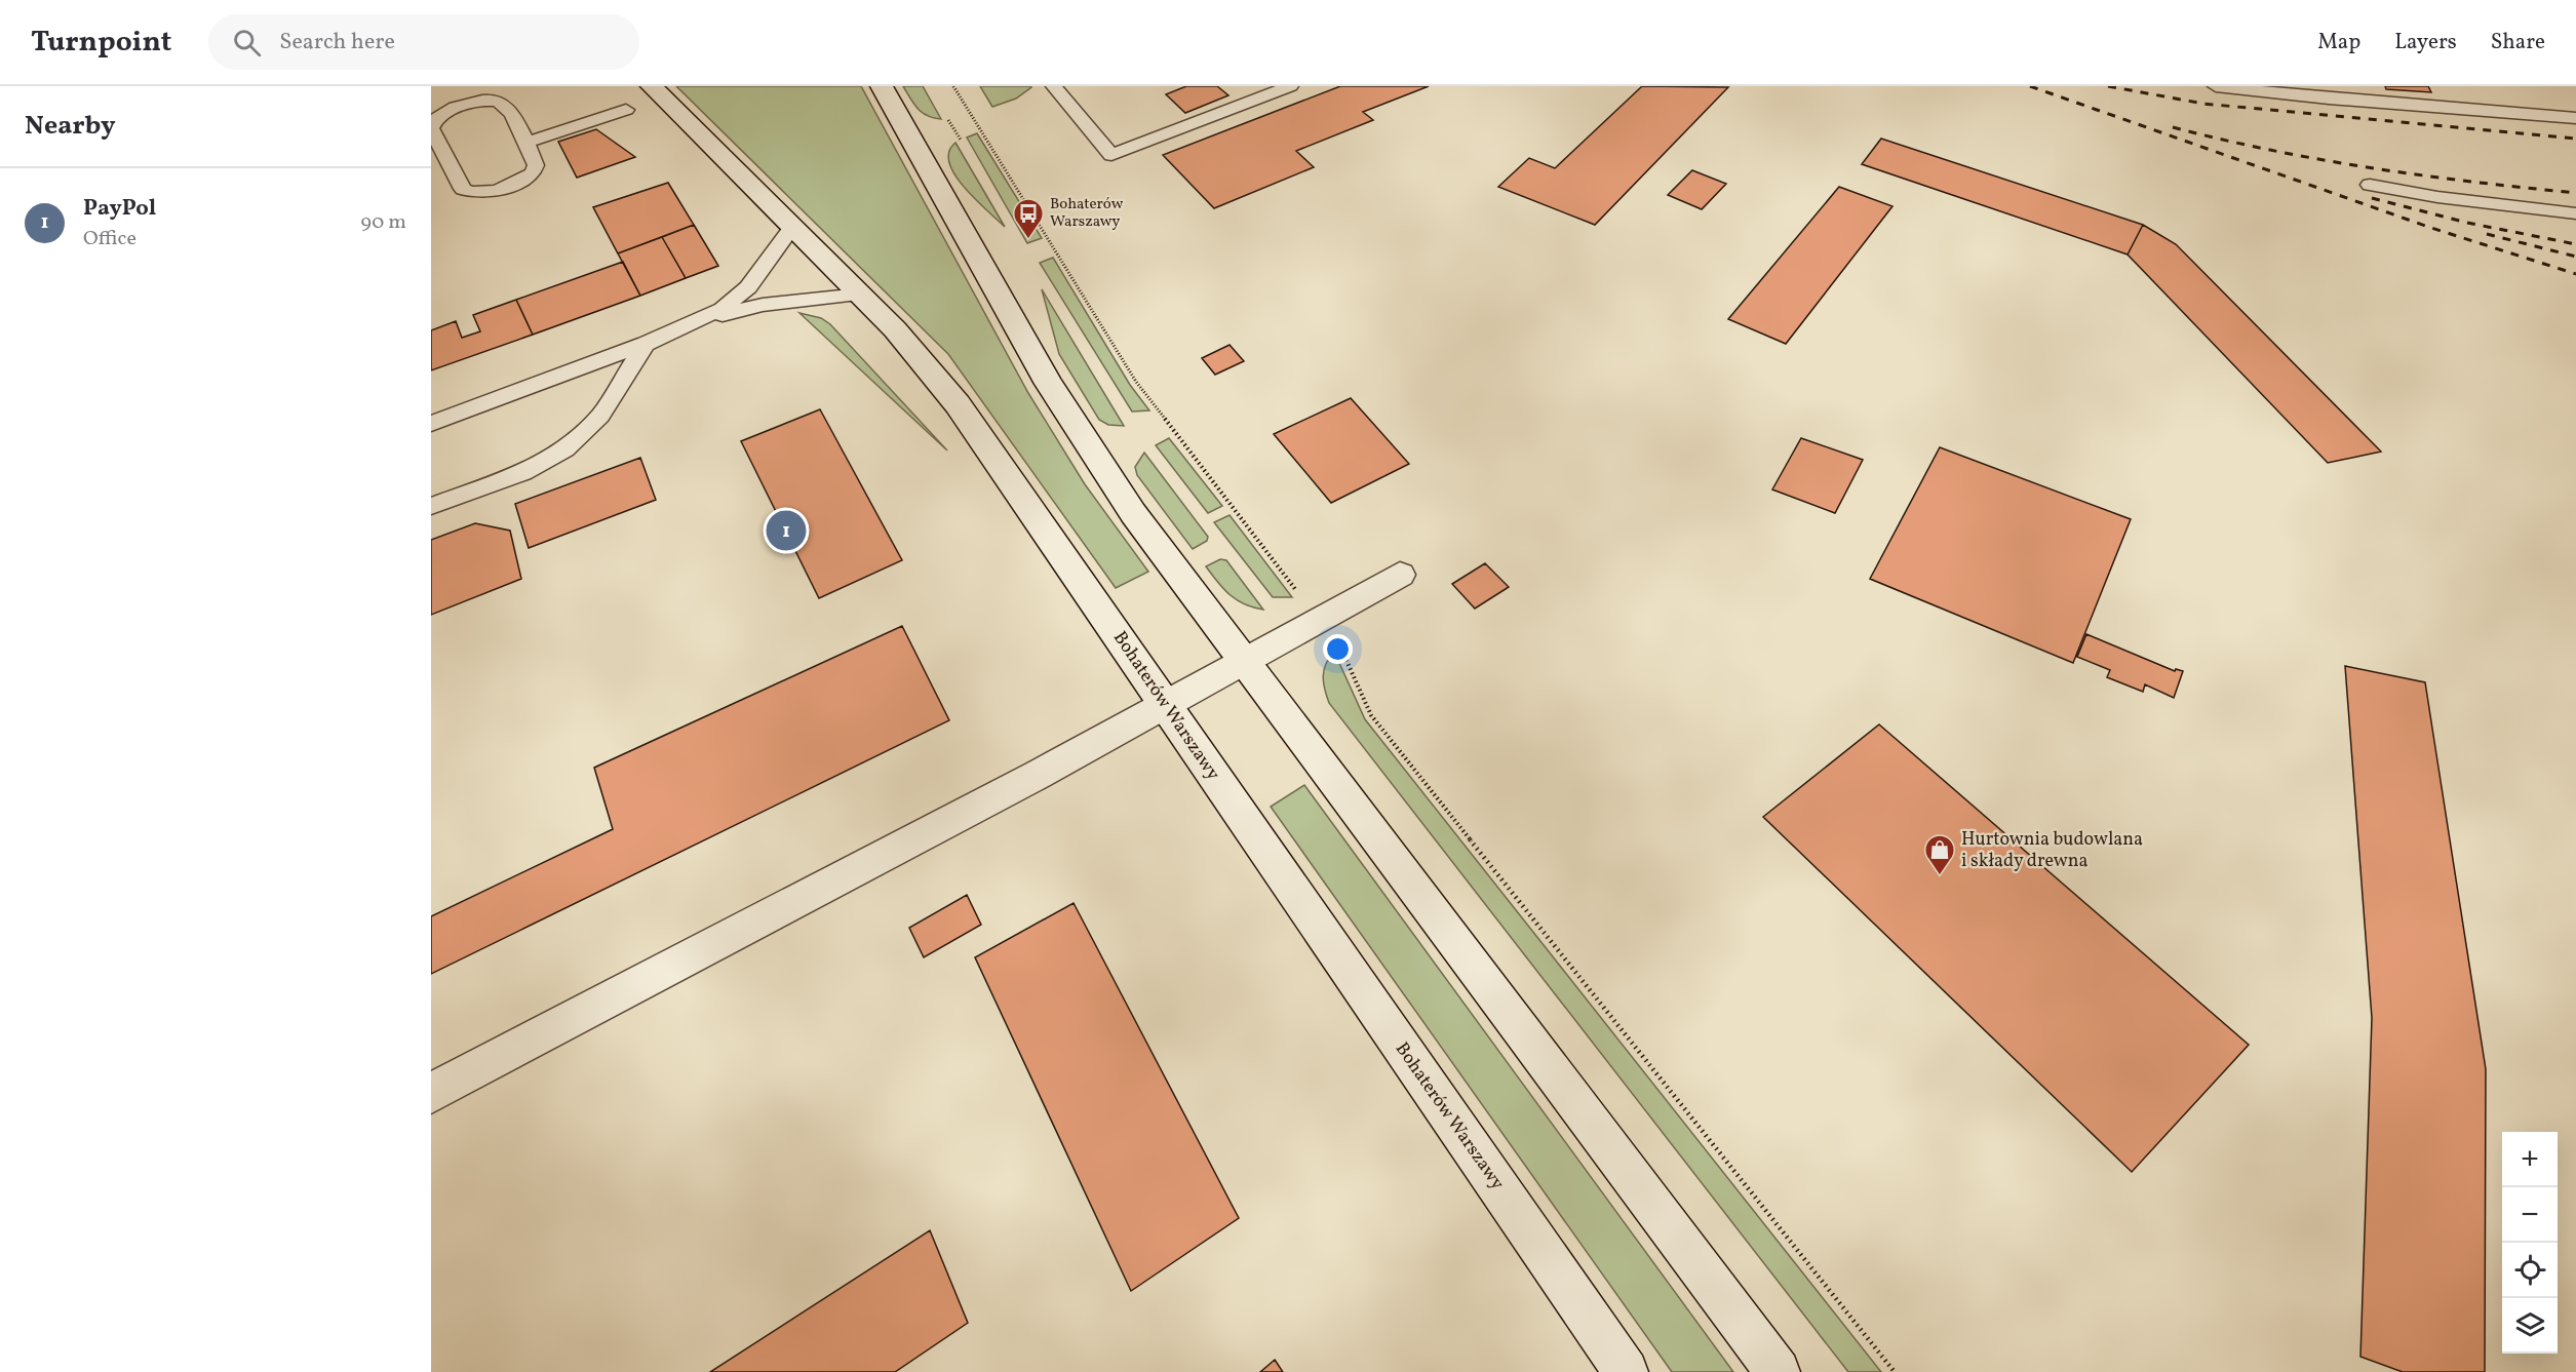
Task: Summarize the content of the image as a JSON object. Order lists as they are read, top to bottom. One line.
{"streets":{"street":["Bohaterów Warszawy"]},"places":{"bus stop":["Bohaterów Warszawy"],"shop":["Hurtownia budowlana i składy drewna"]},"page":{"header":"Turnpoint","search":"Search here","nav":["Map","Layers","Share"],"heading":"Nearby","list":[{"mark":"1","name":"PayPol","note":"Office","value":"90 m"}],"pins":"1","map_buttons":["+","−"]}}
